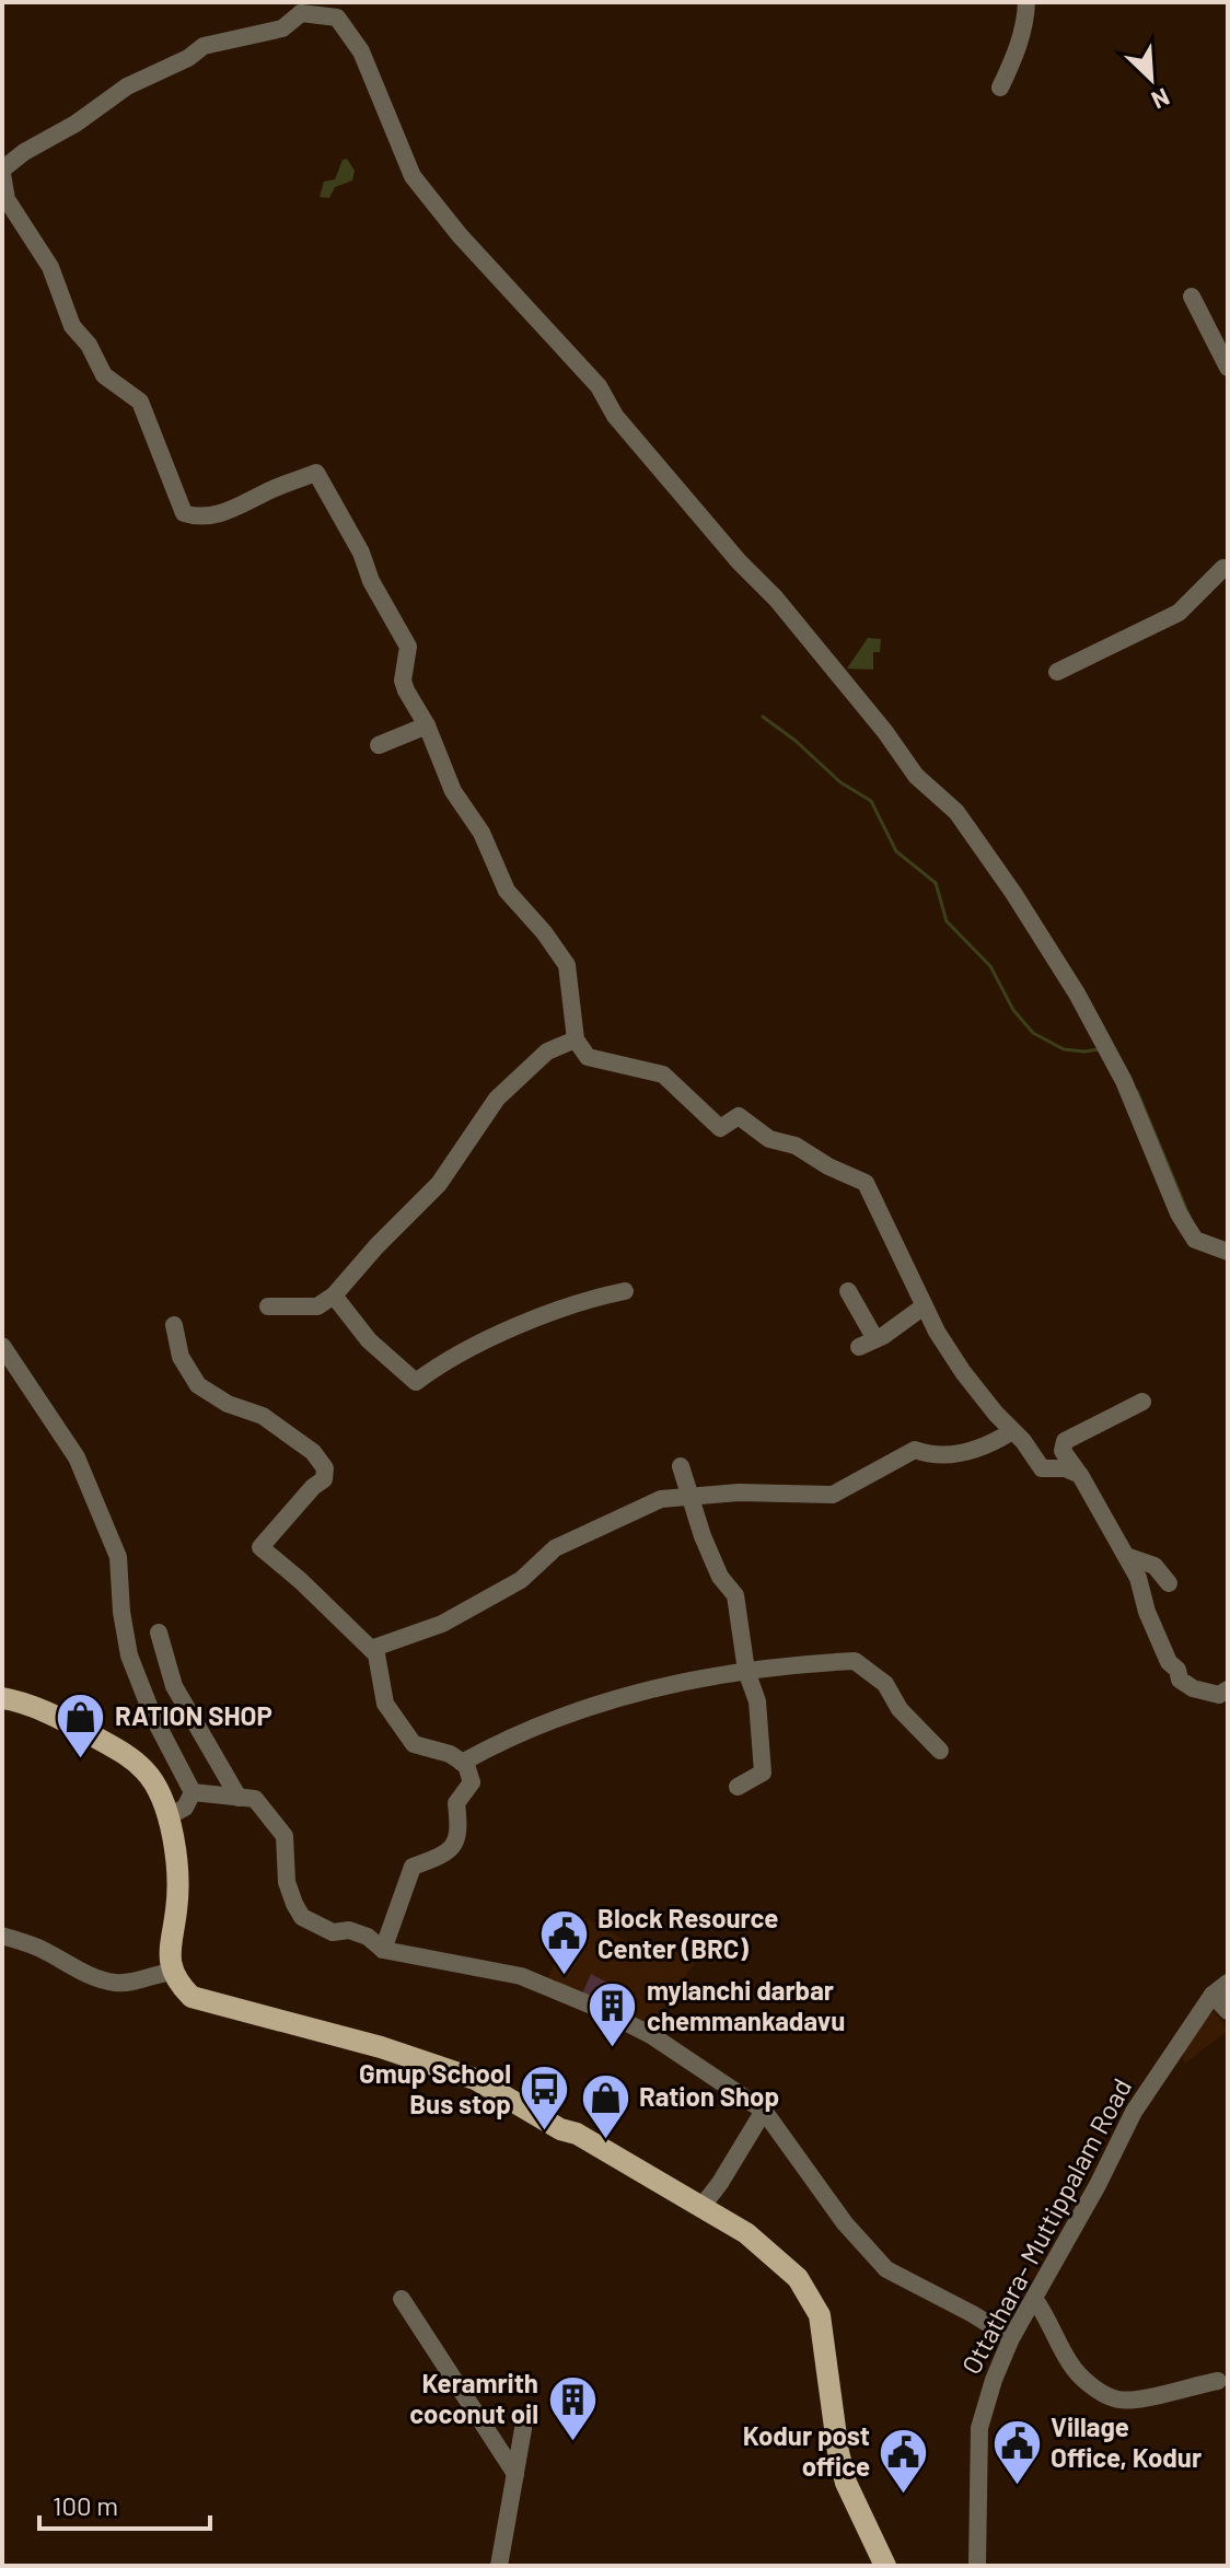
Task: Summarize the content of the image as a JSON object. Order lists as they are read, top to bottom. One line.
{"streets":{"street":["Ottathara- Muttippalam Road"]},"places":{"shop":["RATION SHOP","Ration Shop"],"public building":["Block Resource Center (BRC)","Village Office, Kodur","Kodur post office"],"building":["mylanchi darbar chemmankadavu","Keramrith coconut oil"],"bus stop":["Gmup School Bus stop"]},"scale_bar":"100 m","north":"bottom right"}
